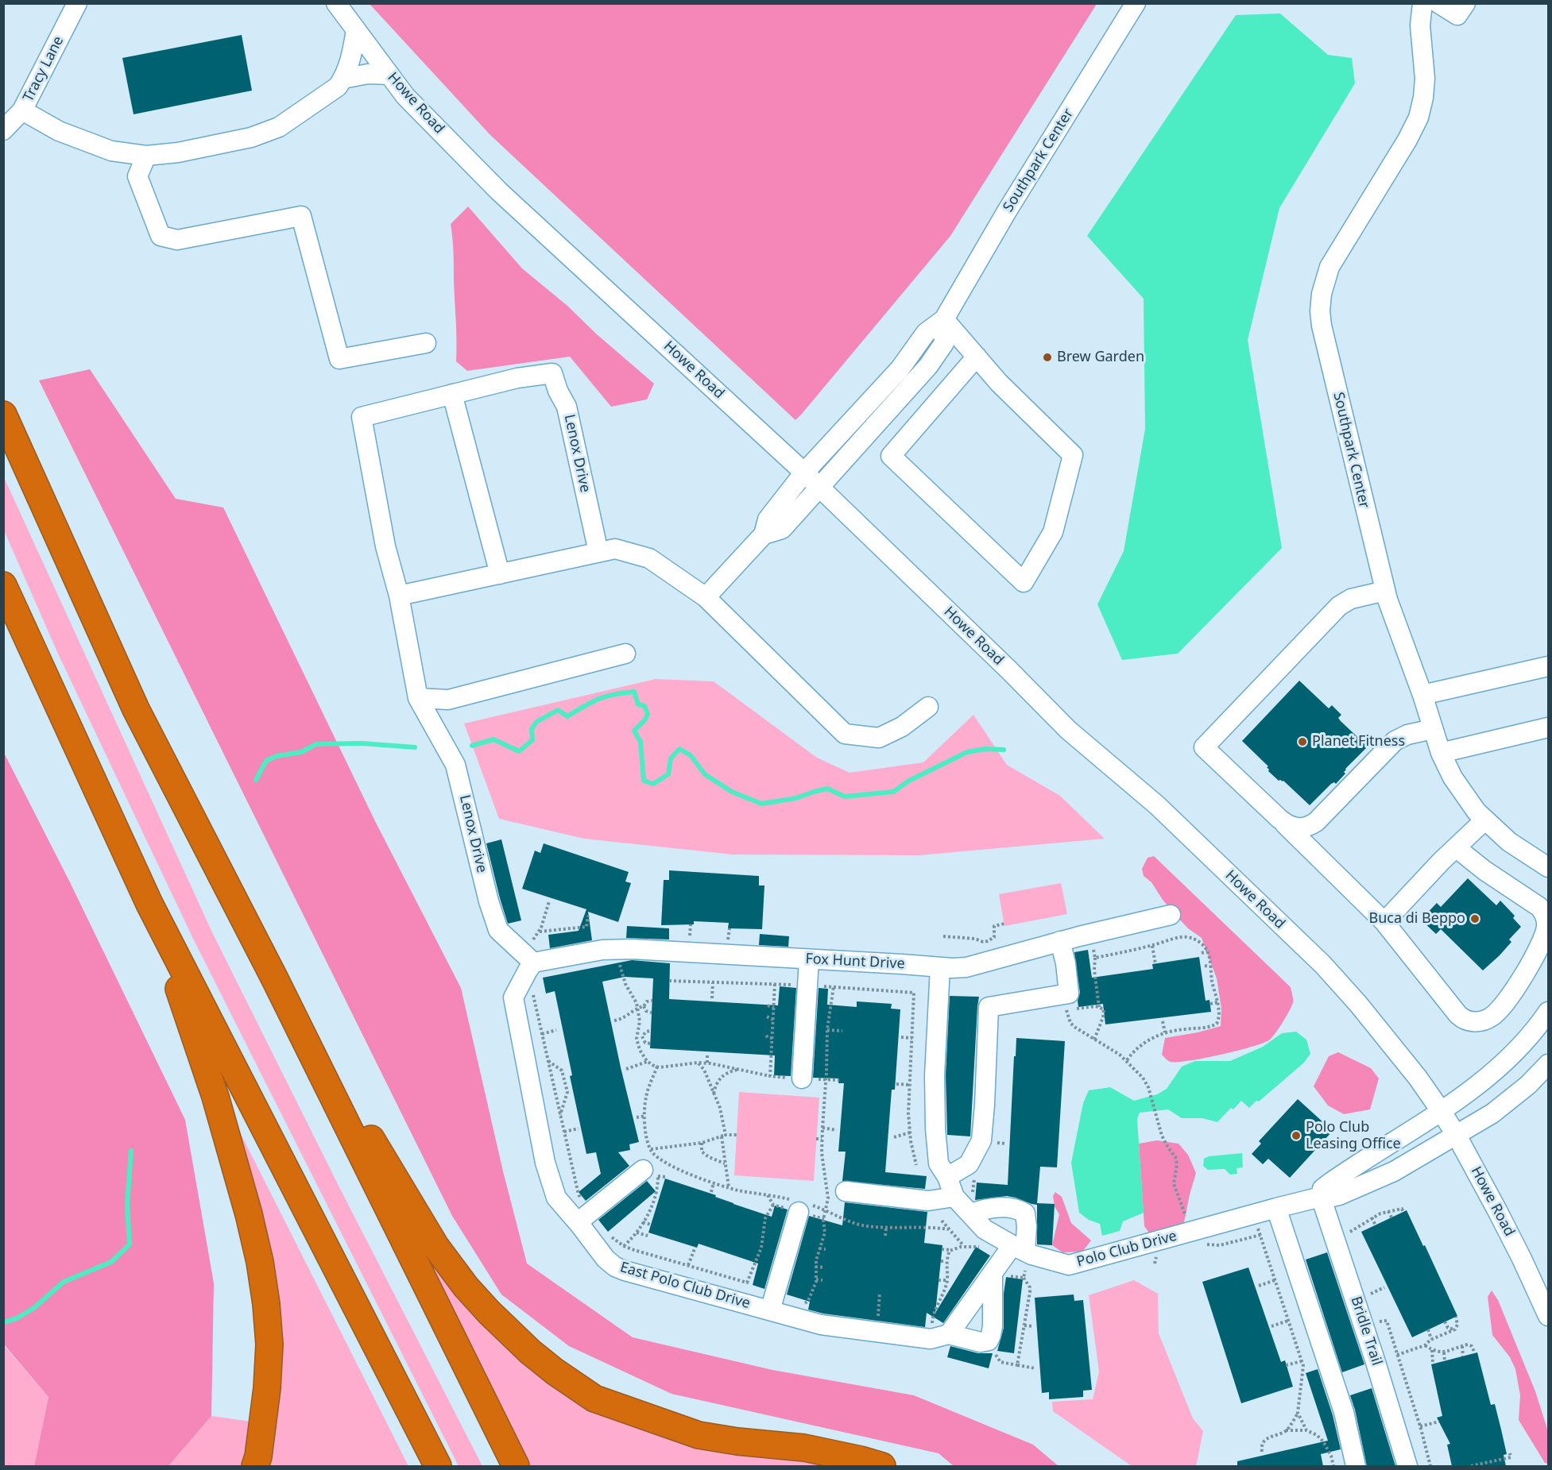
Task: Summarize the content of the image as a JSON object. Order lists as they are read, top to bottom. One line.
{"streets":{"street":["Tracy Lane","Howe Road","Southpark Center","Lenox Drive","Fox Hunt Drive","Polo Club Drive","East Polo Club Drive","Bridle Trail"]},"crossings":[["Howe Road","Southpark Center"],["Howe Road","Polo Club Drive"],["Lenox Drive","Fox Hunt Drive"],["Lenox Drive","East Polo Club Drive"],["Fox Hunt Drive","Polo Club Drive"],["Fox Hunt Drive","East Polo Club Drive"],["Polo Club Drive","Bridle Trail"]],"places":["Brew Garden","Planet Fitness","Buca di Beppo","Polo Club Leasing Office"]}
